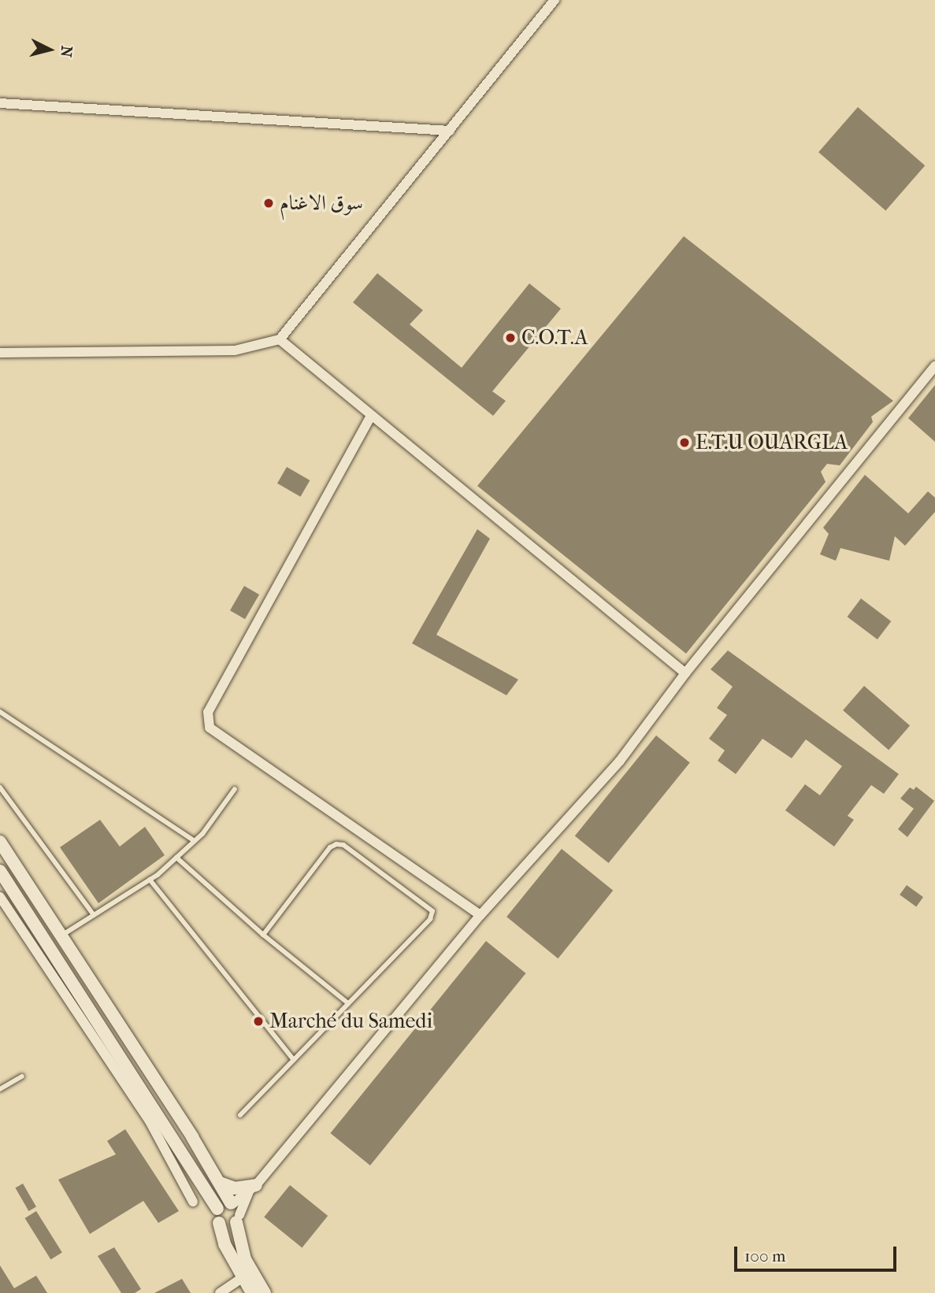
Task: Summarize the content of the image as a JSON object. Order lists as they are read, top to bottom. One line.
{"places":["سوق الاغنام","C.O.T.A","E.T.U OUARGLA","Marché du Samedi"],"scale_bar":"100 m","north":"right"}
